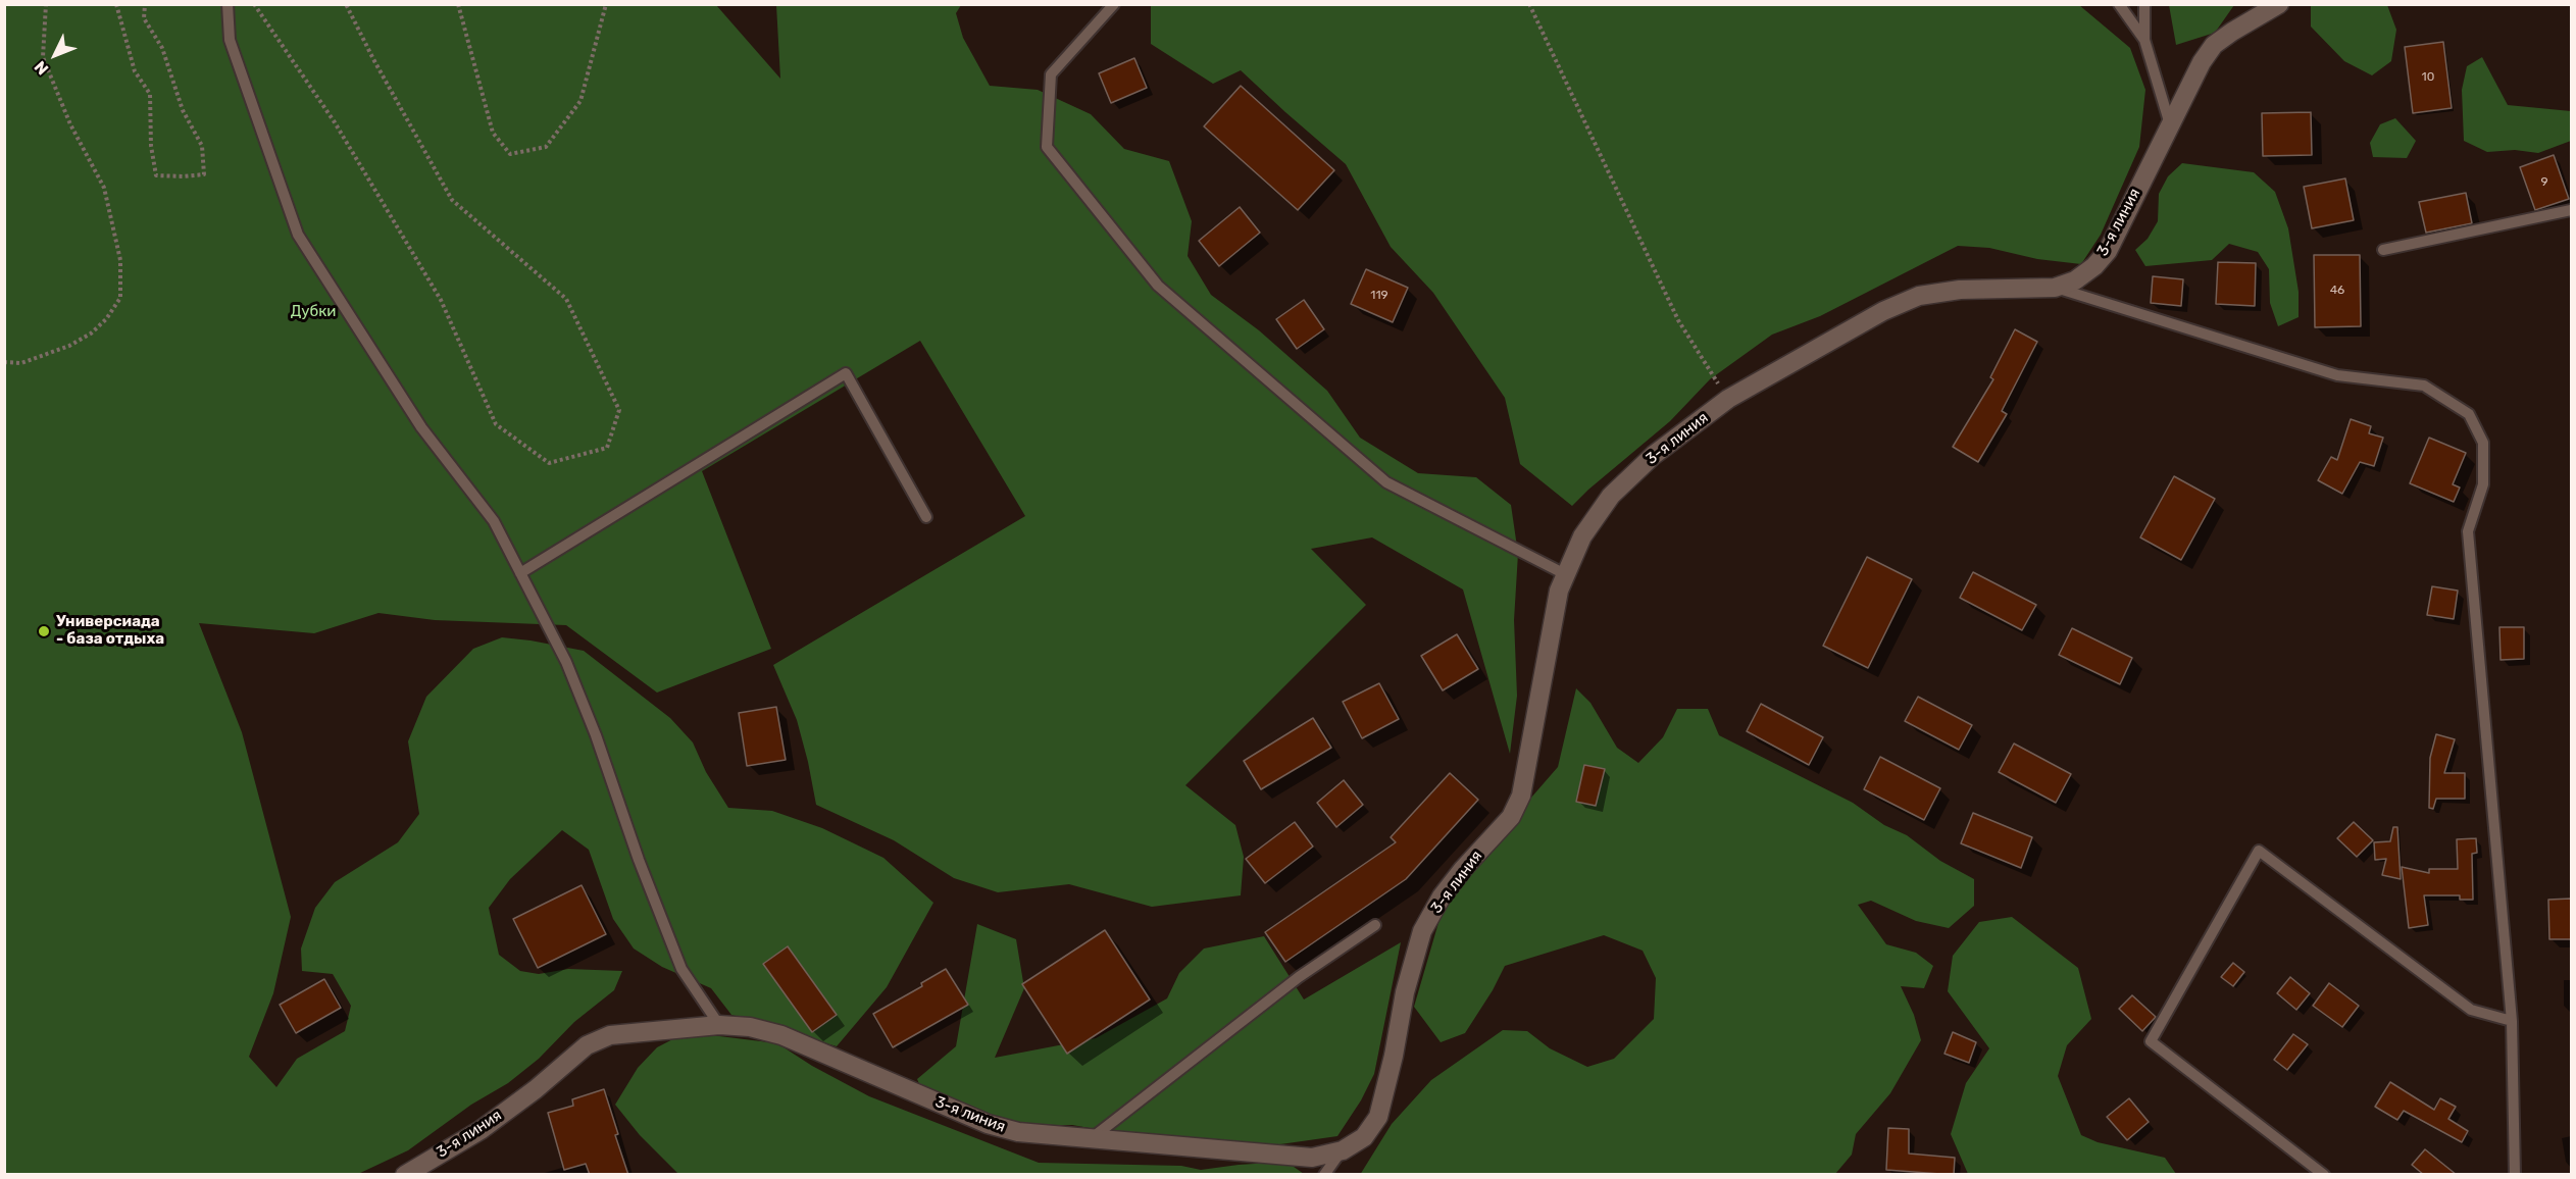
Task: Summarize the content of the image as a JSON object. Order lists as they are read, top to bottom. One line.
{"streets":{"street":["3-я линия"]},"parks":["Дубки"],"places":["Универсиада - база отдыха"],"house_numbers":["10","9","46","119"],"north":"bottom left"}
